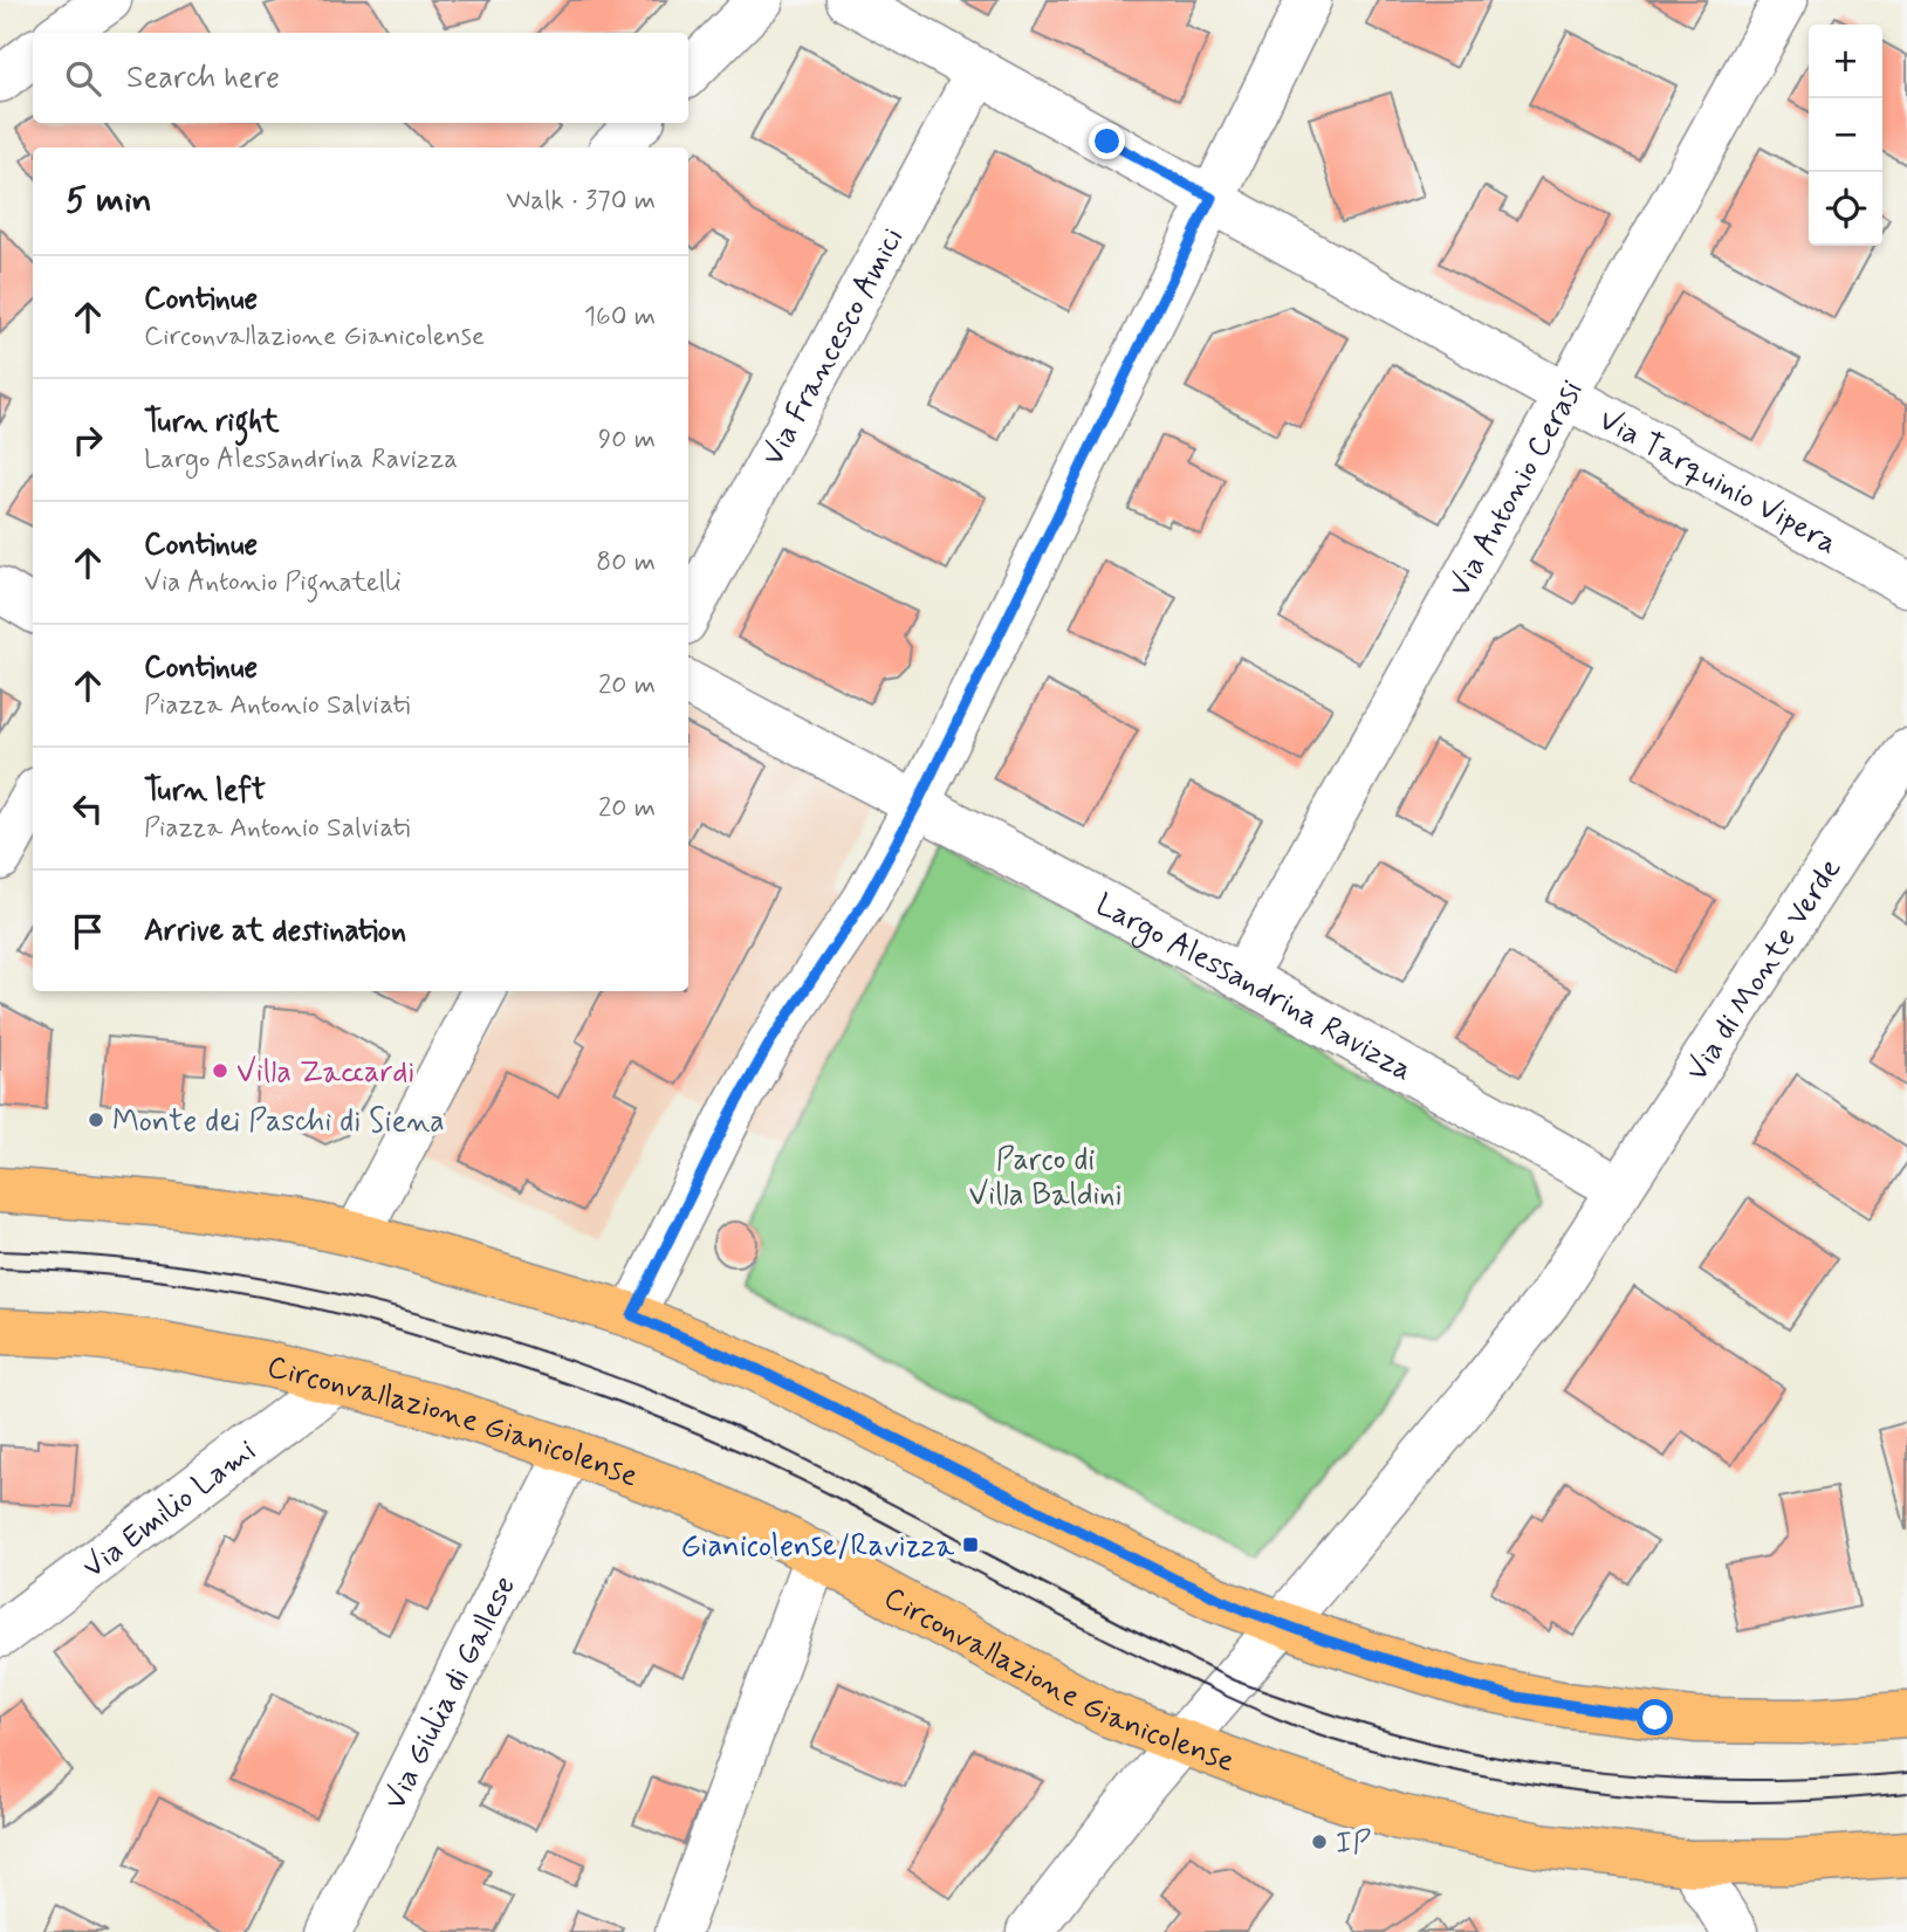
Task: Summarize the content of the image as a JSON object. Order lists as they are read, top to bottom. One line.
{"streets":{"main road":["Circonvallazione Gianicolense"],"street":["Via Francesco Amici","Via Tarquinio Vipera","Via Antonio Cerasi","Via di Monte Verde","Largo Alessandrina Ravizza","Via Emilio Lami","Via Giulia di Gallese"]},"crossings":[["Via Francesco Amici","Via Tarquinio Vipera"],["Via Tarquinio Vipera","Via Antonio Cerasi"],["Via Antonio Cerasi","Largo Alessandrina Ravizza"],["Via di Monte Verde","Largo Alessandrina Ravizza"],["Circonvallazione Gianicolense","Via Emilio Lami"],["Circonvallazione Gianicolense","Via Giulia di Gallese"]],"parks":["Parco di Villa Baldini"],"places":{"other":["Villa Zaccardi","Monte dei Paschi di Siena","IP"],"transit":["Gianicolense/Ravizza"]},"page":{"map_buttons":["+","−"],"search":"Search here","heading":["5 min","Walk · 370 m"],"list":[["Continue","Circonvallazione Gianicolense","160 m"],["Turn right","Largo Alessandrina Ravizza","90 m"],["Continue","Via Antonio Pignatelli","80 m"],["Continue","Piazza Antonio Salviati","20 m"],["Turn left","Piazza Antonio Salviati","20 m"],"Arrive at destination"]}}
